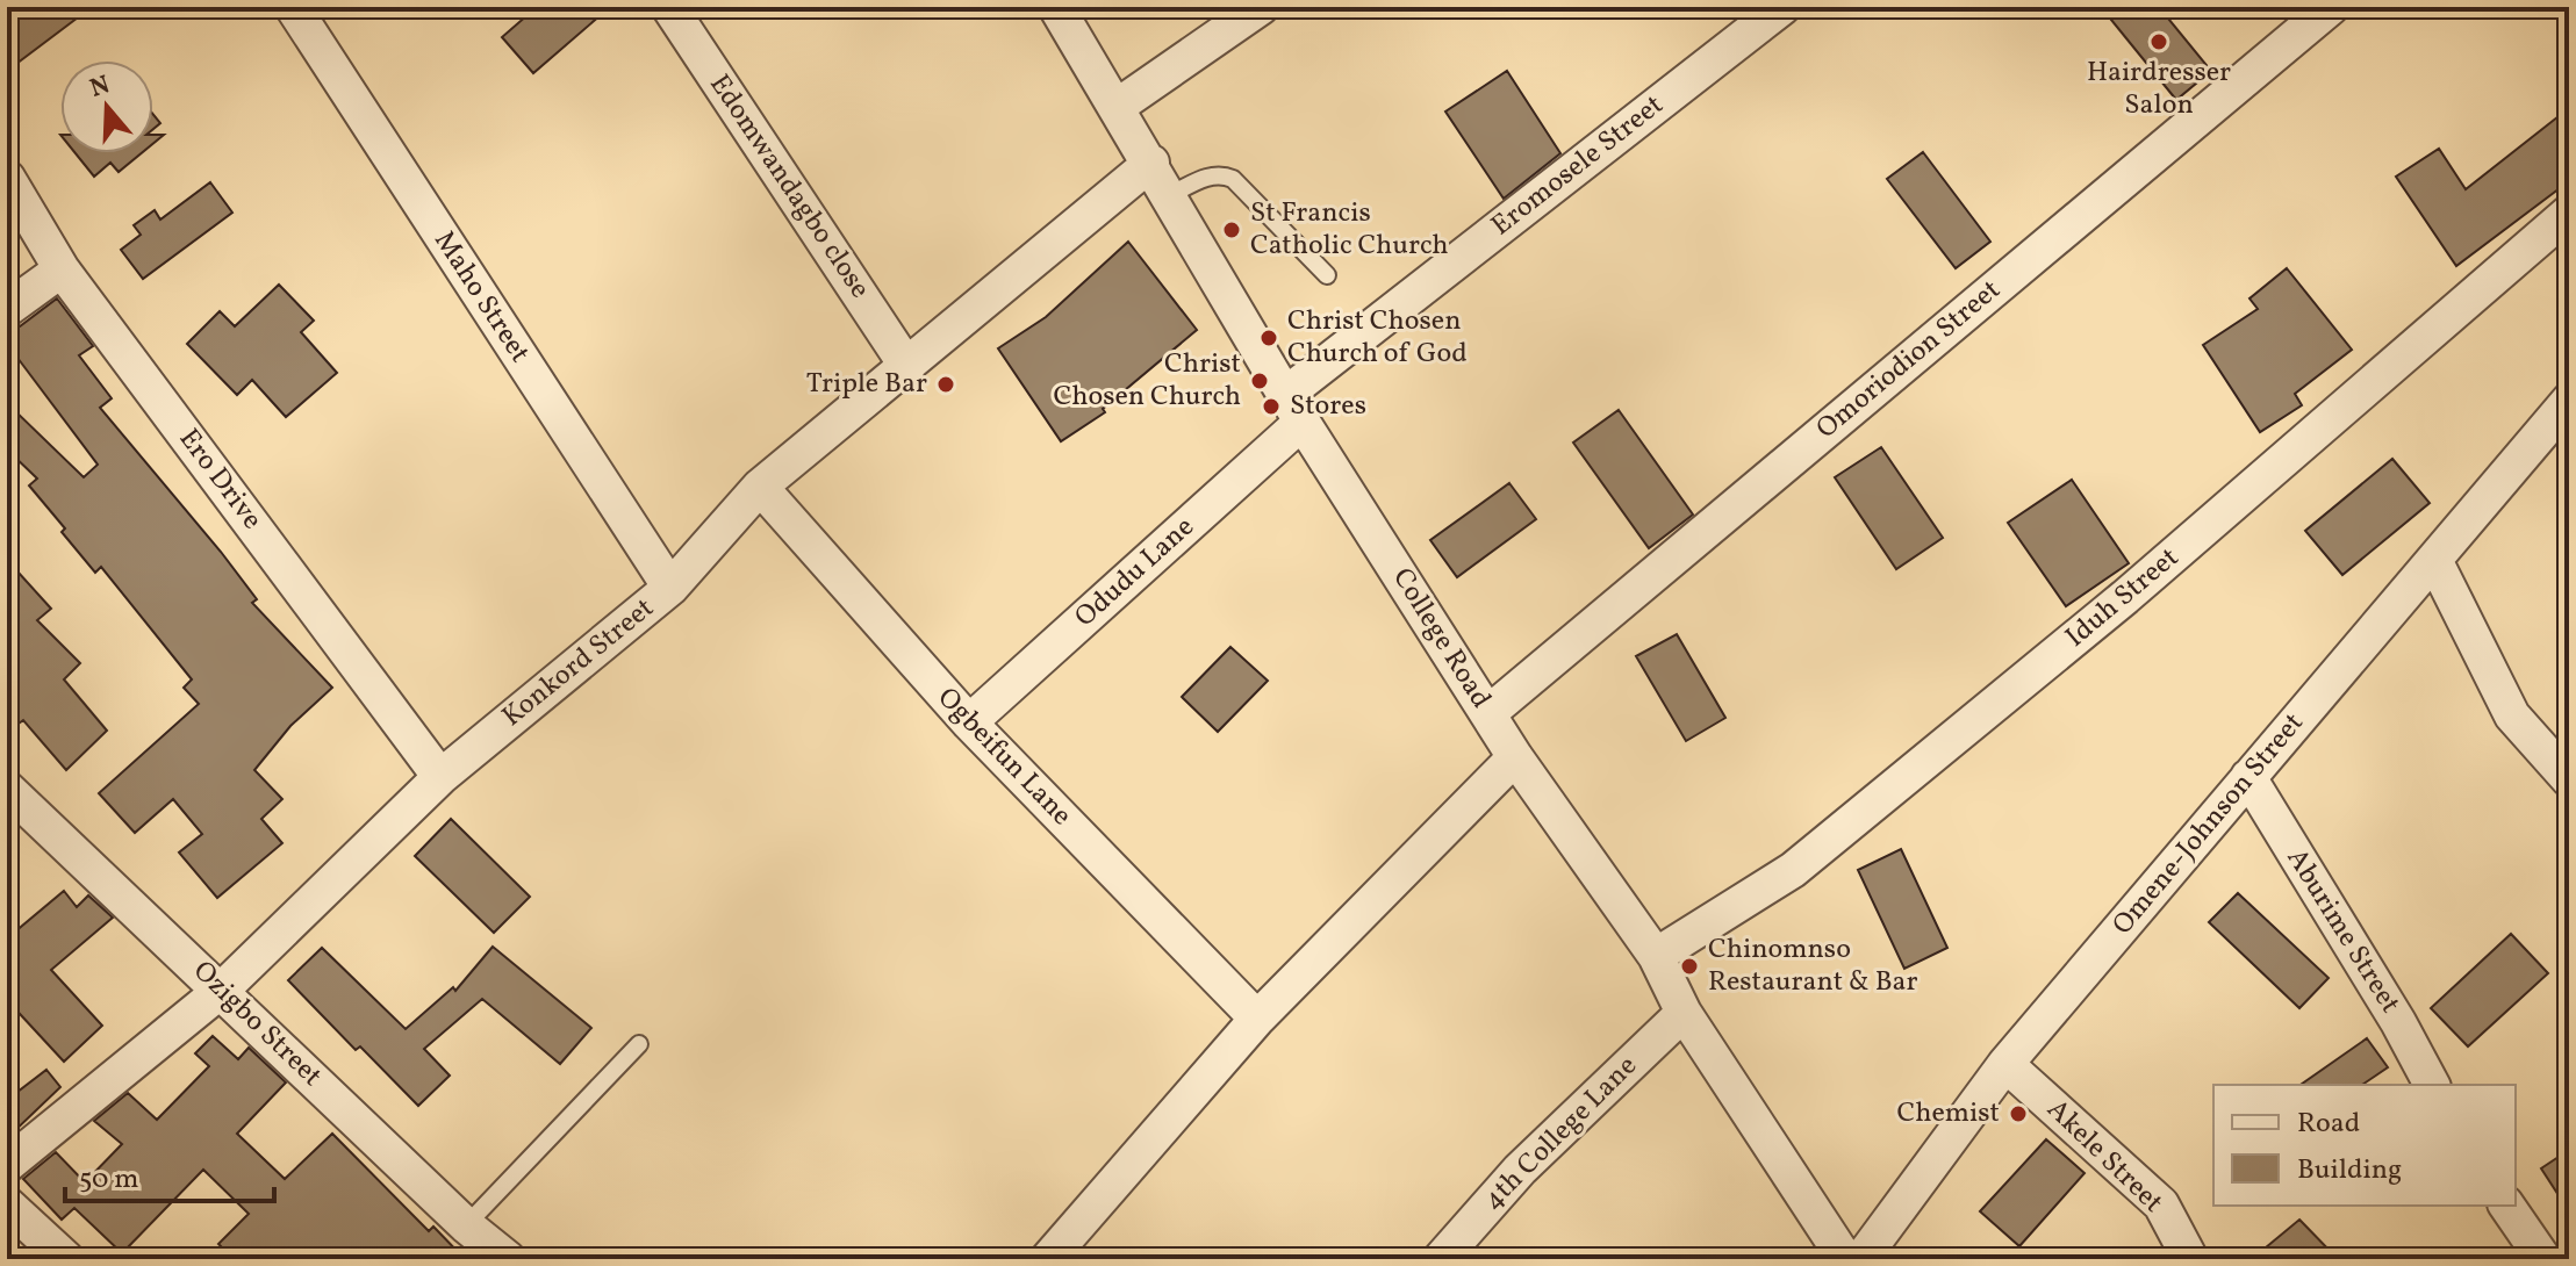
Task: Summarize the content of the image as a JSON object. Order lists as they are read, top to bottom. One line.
{"streets":{"street":["Eromosele Street","Edomwandagbo close","Maho Street","Omoriodion Street","Ero Drive","Odudu Lane","Iduh Street","College Road","Konkord Street","Ogbeifun Lane","Omene-Johnson Street","Aburime Street","Ozigbo Street","4th College Lane","Akele Street"]},"crossings":[["Eromosele Street","Odudu Lane"],["Eromosele Street","College Road"],["Edomwandagbo close","Konkord Street"],["Maho Street","Konkord Street"],["Omoriodion Street","College Road"],["Ero Drive","Konkord Street"],["Odudu Lane","College Road"],["Odudu Lane","Ogbeifun Lane"],["Iduh Street","College Road"],["College Road","Konkord Street"],["College Road","4th College Lane"],["Konkord Street","Ogbeifun Lane"],["Konkord Street","Ozigbo Street"],["Omene-Johnson Street","Aburime Street"],["Omene-Johnson Street","Akele Street"]],"places":["Hairdresser Salon","St Francis Catholic Church","Christ Chosen Church of God","Christ Chosen Church","Triple Bar","Stores","Chinomnso Restaurant & Bar","Chemist"],"legend":["Road","Building"],"scale_bar":"50 m","north":"top"}
